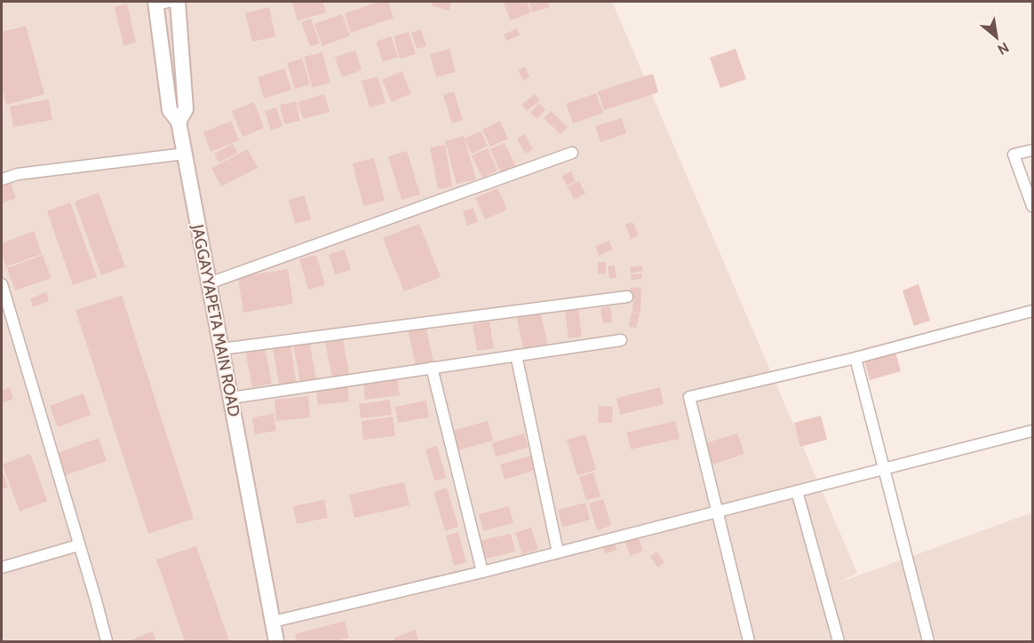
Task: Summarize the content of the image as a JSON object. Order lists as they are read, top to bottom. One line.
{"streets":{"main road":["JAGGAYYAPETA MAIN ROAD"]},"north":"bottom right"}
